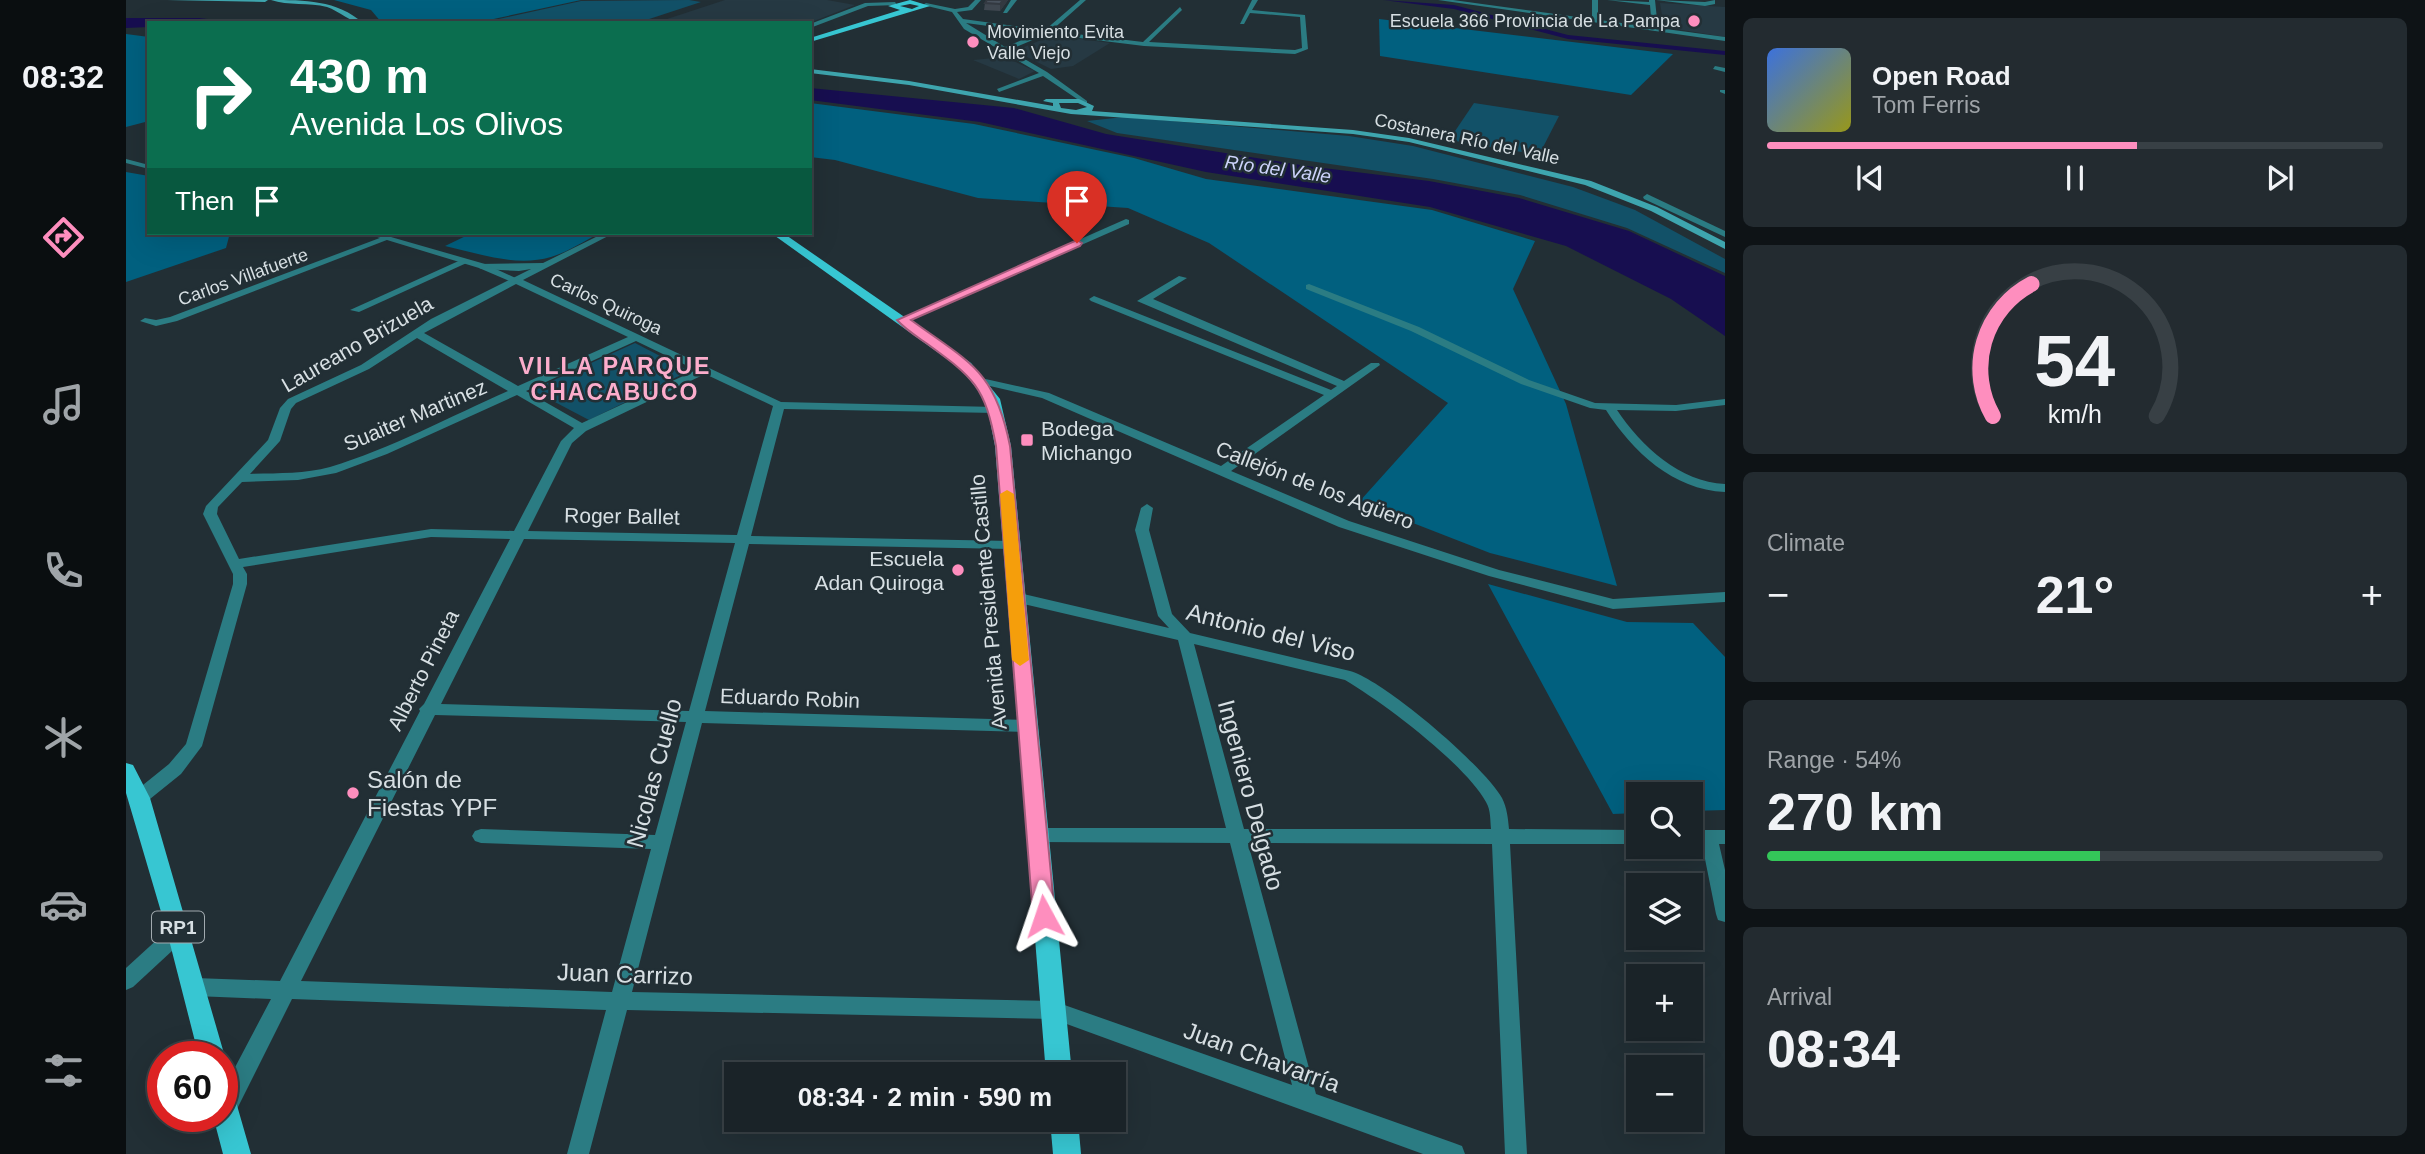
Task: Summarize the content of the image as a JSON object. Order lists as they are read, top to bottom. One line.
{"streets":{"main road":["Costanera Río del Valle","Avenida Presidente Castillo","RP1"],"street":["Carlos Villafuerte","Carlos Quiroga","Laureano Brizuela","Suaiter Martinez","Callejón de los Agüero","Roger Ballet","Antonio del Viso","Alberto Pineta","Eduardo Robin","Nicolas Cuello","Ingeniero Delgado","Juan Carrizo","Juan Chavarría"]},"crossings":[["Carlos Villafuerte","Carlos Quiroga"],["Carlos Quiroga","Laureano Brizuela"],["Carlos Quiroga","Suaiter Martinez"],["Carlos Quiroga","Avenida Presidente Castillo"],["Carlos Quiroga","Nicolas Cuello"],["Laureano Brizuela","Suaiter Martinez"],["Laureano Brizuela","Roger Ballet"],["Laureano Brizuela","RP1"],["Callejón de los Agüero","Avenida Presidente Castillo"],["Roger Ballet","Avenida Presidente Castillo"],["Roger Ballet","Alberto Pineta"],["Roger Ballet","Nicolas Cuello"],["Avenida Presidente Castillo","Antonio del Viso"],["Avenida Presidente Castillo","Eduardo Robin"],["Avenida Presidente Castillo","Juan Carrizo"],["Avenida Presidente Castillo","Juan Chavarría"],["Antonio del Viso","Ingeniero Delgado"],["Alberto Pineta","Eduardo Robin"],["Alberto Pineta","Juan Carrizo"],["Eduardo Robin","Nicolas Cuello"],["Nicolas Cuello","Juan Carrizo"],["Ingeniero Delgado","Juan Chavarría"],["RP1","Juan Carrizo"],["Juan Carrizo","Juan Chavarría"]],"districts":["VILLA PARQUE CHACABUCO"],"water":["Río del Valle"],"places":{"other":["Escuela 366 Provincia de La Pampa","Movimiento Evita Valle Viejo","Escuela Adan Quiroga","Salón de Fiestas YPF"],"transit":["Bodega Michango"]},"page":{"tabs":"08:32","turn":["430 m","Avenida Los Olivos"],"song":["Open Road","Tom Ferris"],"then":"Then","tile":["Climate",["Range · 54%","270 km"],["Arrival","08:34"]],"heat":["−","21°","+"],"map_buttons":["+","−"],"limit":"60","trip":"08:34 · 2 min · 590 m","gauge":["54","km/h"]}}
